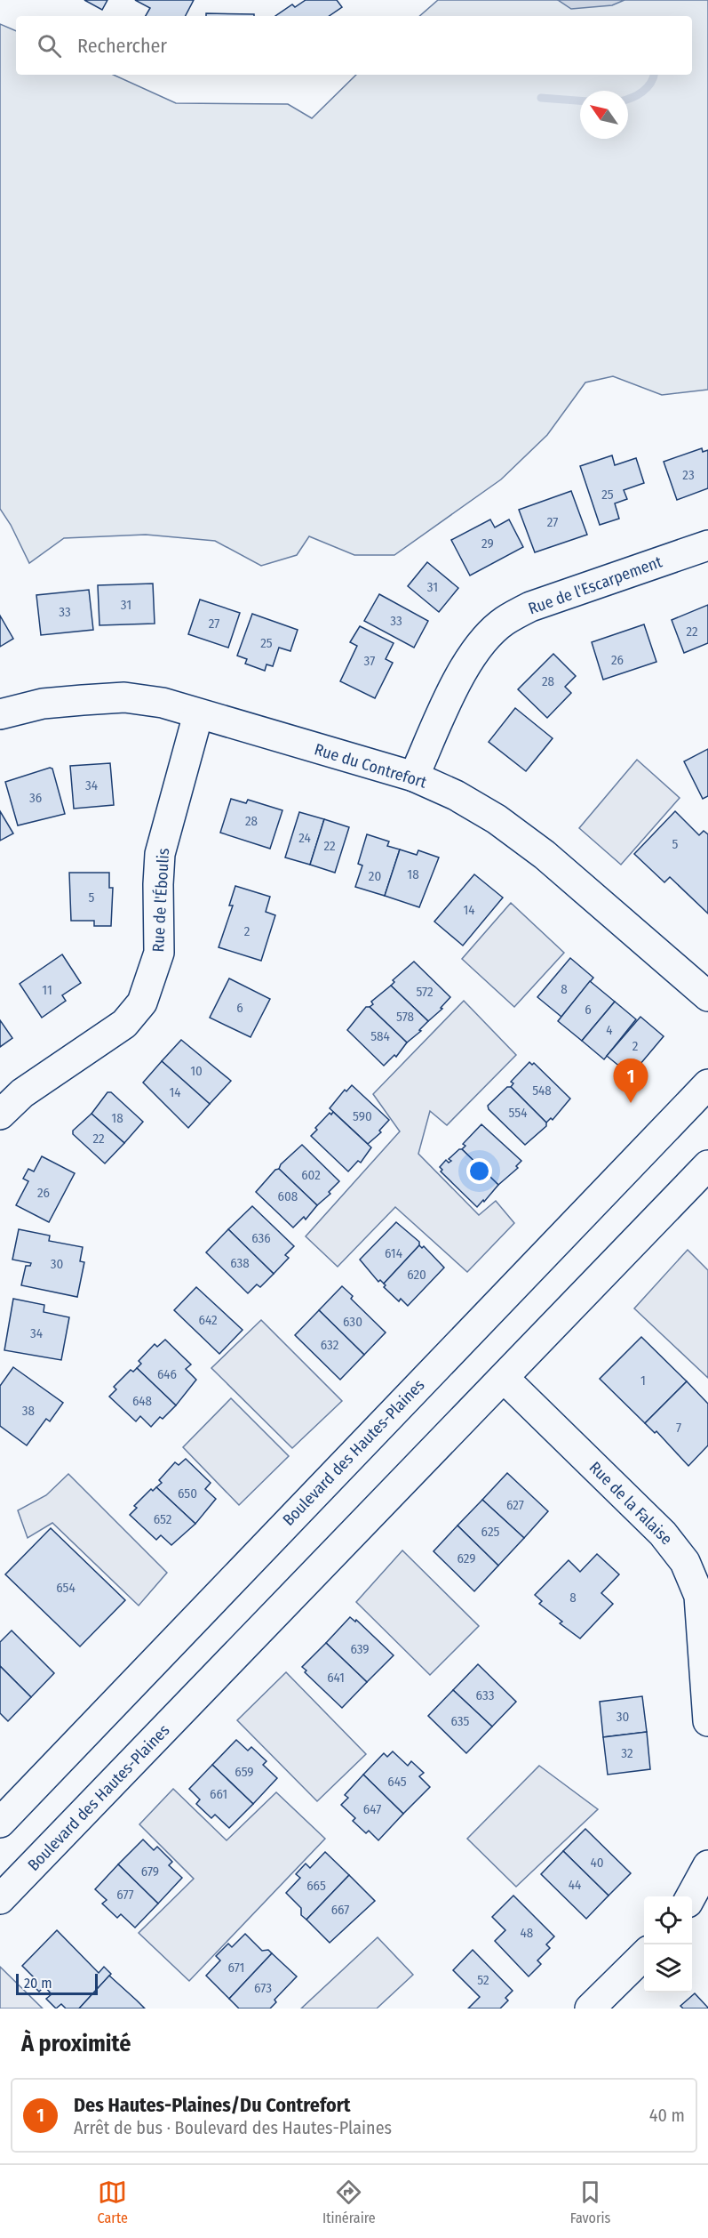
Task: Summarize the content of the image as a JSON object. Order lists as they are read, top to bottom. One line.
{"streets":{"street":["Rue de l'Escarpement","Rue du Contrefort","Rue de l'Éboulis","Boulevard des Hautes-Plaines","Rue de la Falaise"]},"crossings":[["Rue de l'Escarpement","Rue du Contrefort"],["Rue du Contrefort","Rue de l'Éboulis"],["Boulevard des Hautes-Plaines","Rue de la Falaise"]],"house_numbers":["23","25","27","29","31","31","33","33","27","22","25","26","37","28","34","36","28","24","5","22","18","20","5","14","2","8","11","572","6","6","578","4","584","2","10","548","14","554","590","18","22","602","26","608","636","614","638","30","620","642","630","34","632","646","1","648","38","7","650","627","652","625","629","654","8","639","641","633","30","635","32","659","645","661","647","40","679","44","665","677","667","48","671","52","673"],"scale_bar":"20 m","north":"top left","page":{"search":"Rechercher","pins":"1","scale":"20 m","heading":"À proximité","list":[{"mark":"1","name":"Des Hautes-Plaines/Du Contrefort","note":"Arrêt de bus · Boulevard des Hautes-Plaines","value":"40 m"}],"nav":["Carte","Itinéraire","Favoris"]}}
